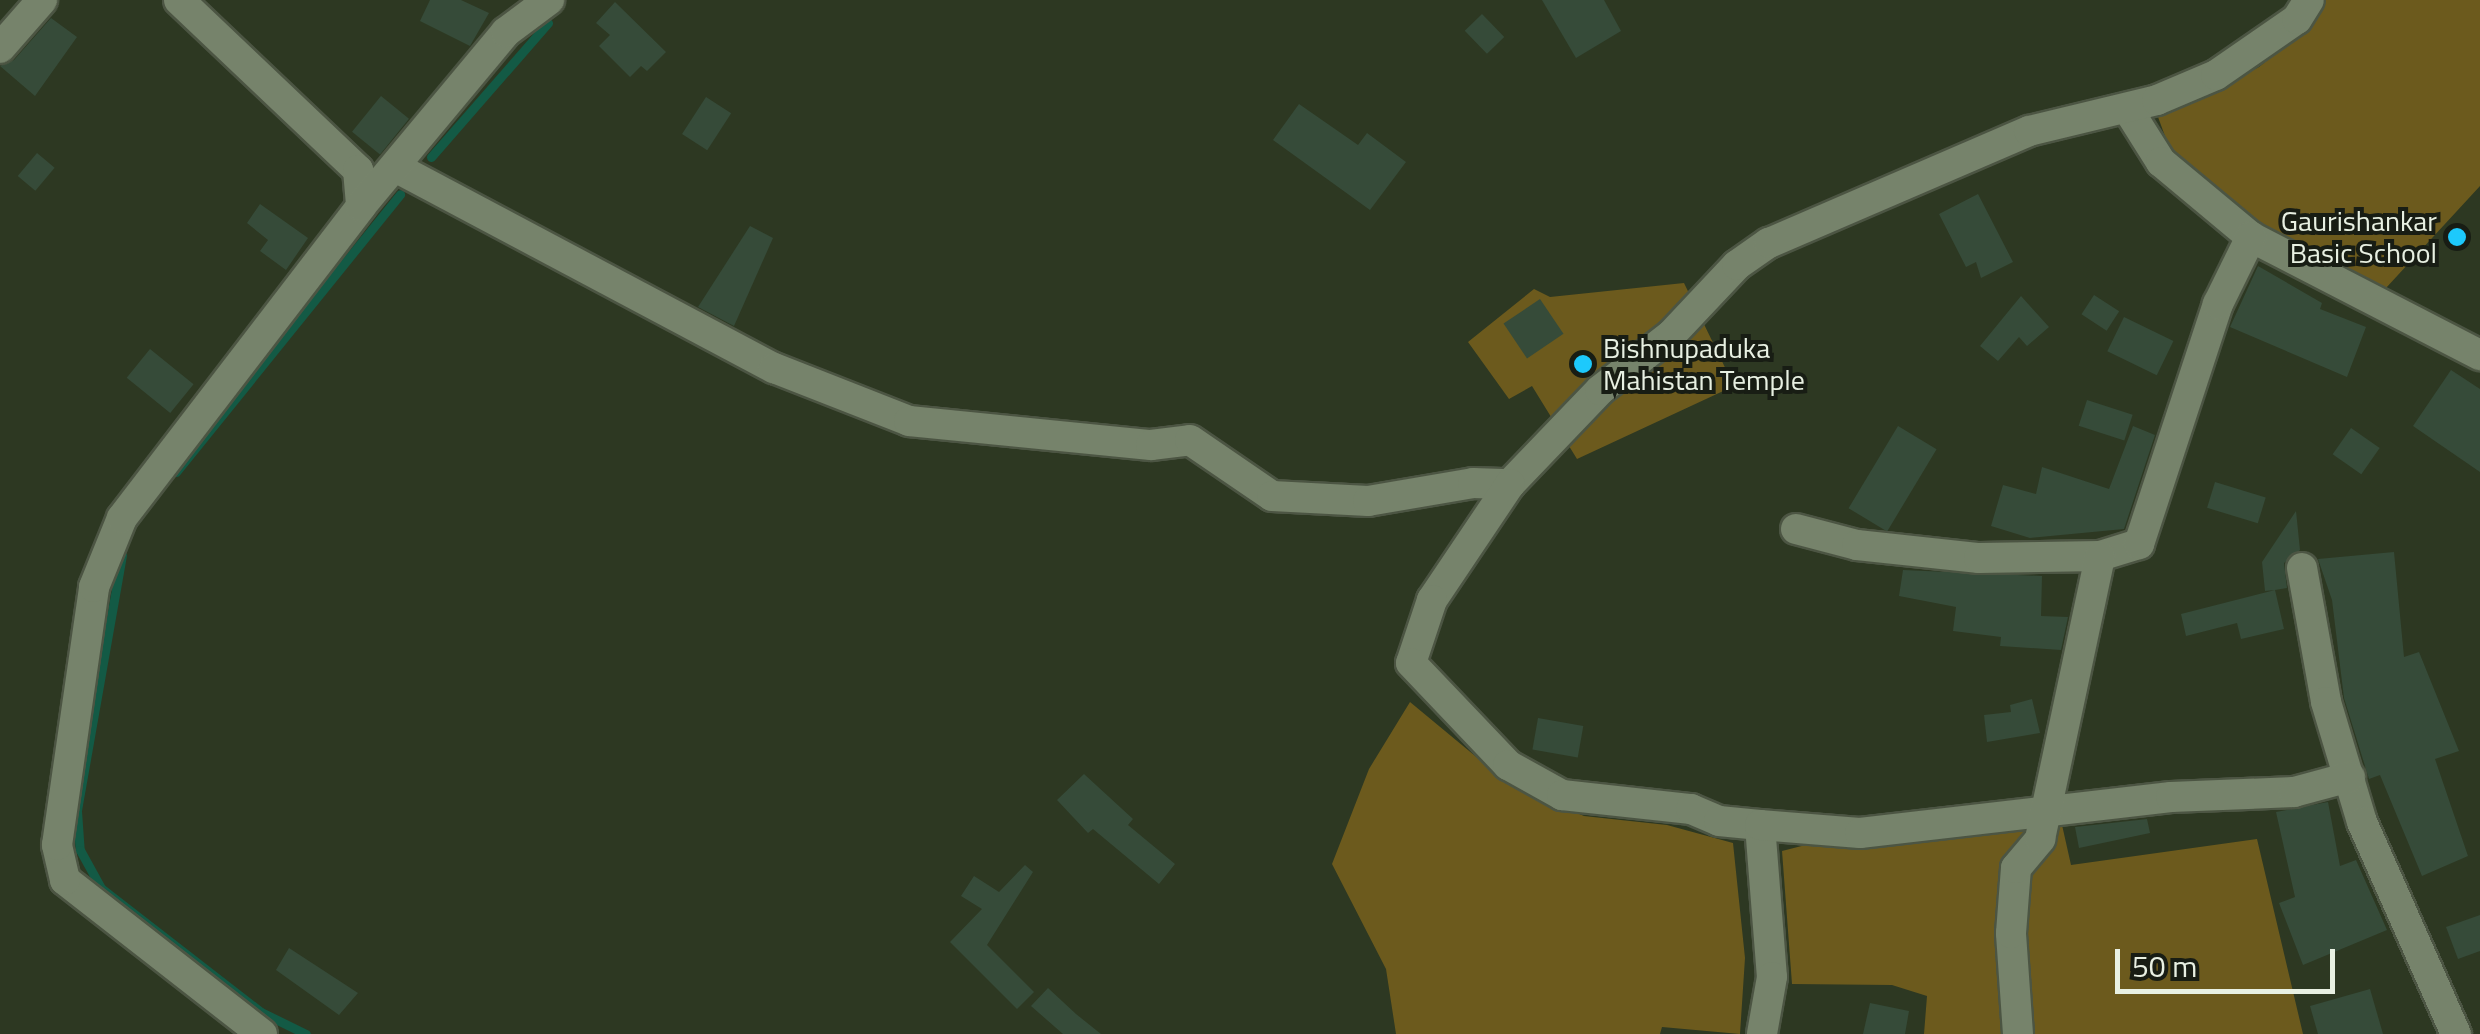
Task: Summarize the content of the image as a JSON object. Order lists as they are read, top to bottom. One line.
{"places":["Gaurishankar Basic School","Bishnupaduka Mahistan Temple"],"scale_bar":"50 m"}
